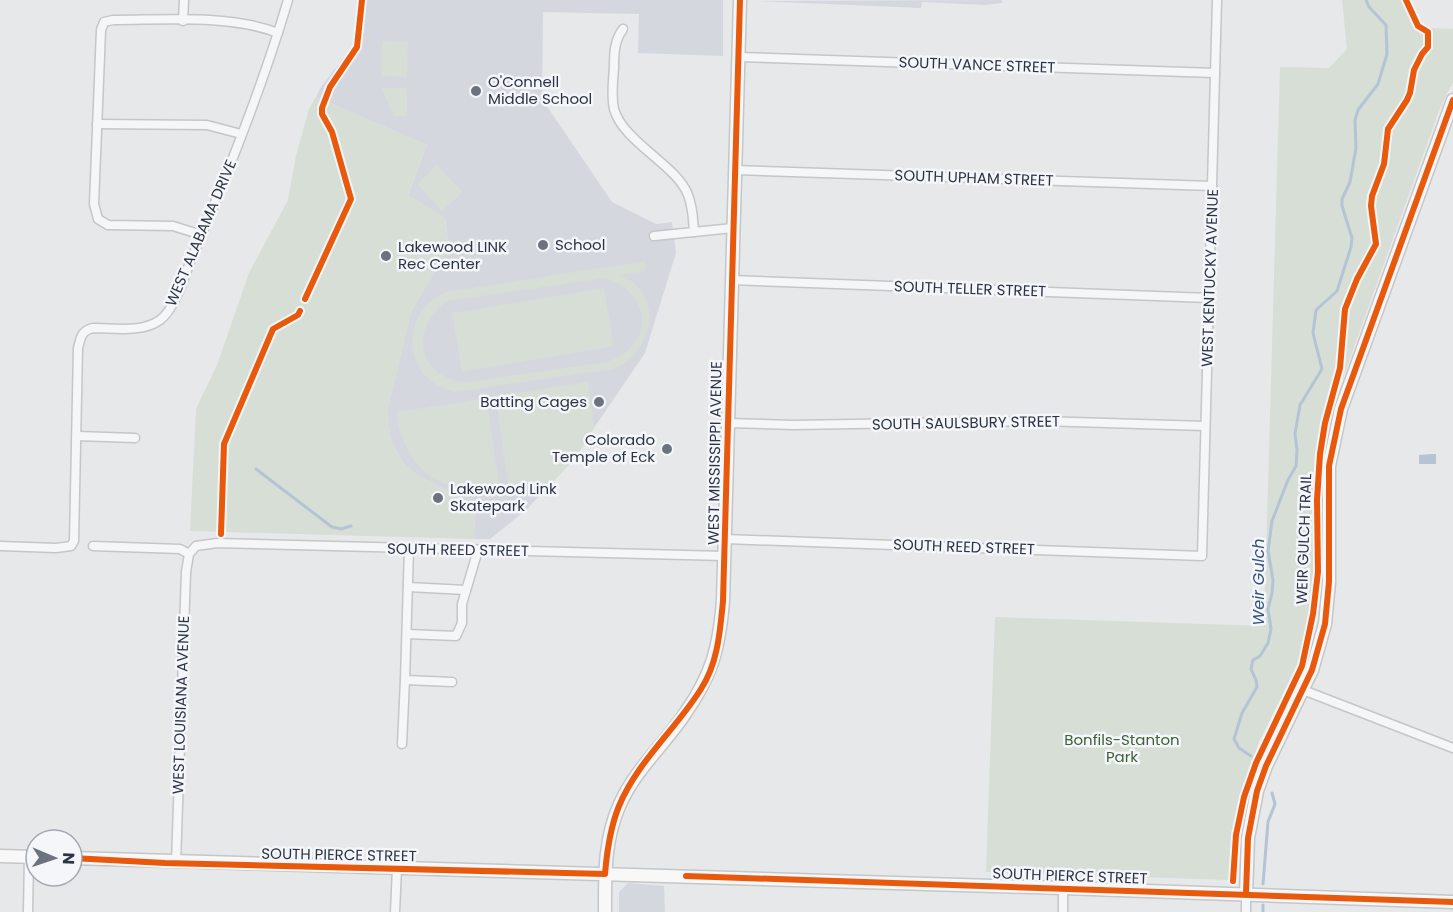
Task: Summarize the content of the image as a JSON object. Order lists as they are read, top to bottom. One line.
{"streets":{"street":["SOUTH VANCE STREET","SOUTH UPHAM STREET","WEST ALABAMA DRIVE","WEST KENTUCKY AVENUE","SOUTH TELLER STREET","SOUTH SAULSBURY STREET","WEST MISSISSIPPI AVENUE","SOUTH REED STREET","WEST LOUISIANA AVENUE","SOUTH PIERCE STREET"],"cycle path":["WEIR GULCH TRAIL"]},"crossings":[["SOUTH VANCE STREET","WEST KENTUCKY AVENUE"],["SOUTH VANCE STREET","WEST MISSISSIPPI AVENUE"],["SOUTH UPHAM STREET","WEST KENTUCKY AVENUE"],["SOUTH UPHAM STREET","WEST MISSISSIPPI AVENUE"],["WEST KENTUCKY AVENUE","SOUTH TELLER STREET"],["WEST KENTUCKY AVENUE","SOUTH SAULSBURY STREET"],["WEST KENTUCKY AVENUE","SOUTH REED STREET"],["SOUTH TELLER STREET","WEST MISSISSIPPI AVENUE"],["SOUTH SAULSBURY STREET","WEST MISSISSIPPI AVENUE"],["WEST MISSISSIPPI AVENUE","SOUTH REED STREET"],["WEST MISSISSIPPI AVENUE","SOUTH PIERCE STREET"],["SOUTH REED STREET","WEST LOUISIANA AVENUE"],["WEST LOUISIANA AVENUE","SOUTH PIERCE STREET"]],"water":["Weir Gulch"],"parks":["Bonfils-Stanton Park"],"places":["O'Connell Middle School","School","Lakewood LINK Rec Center","Batting Cages","Colorado Temple of Eck","Lakewood Link Skatepark"],"north":"right"}
